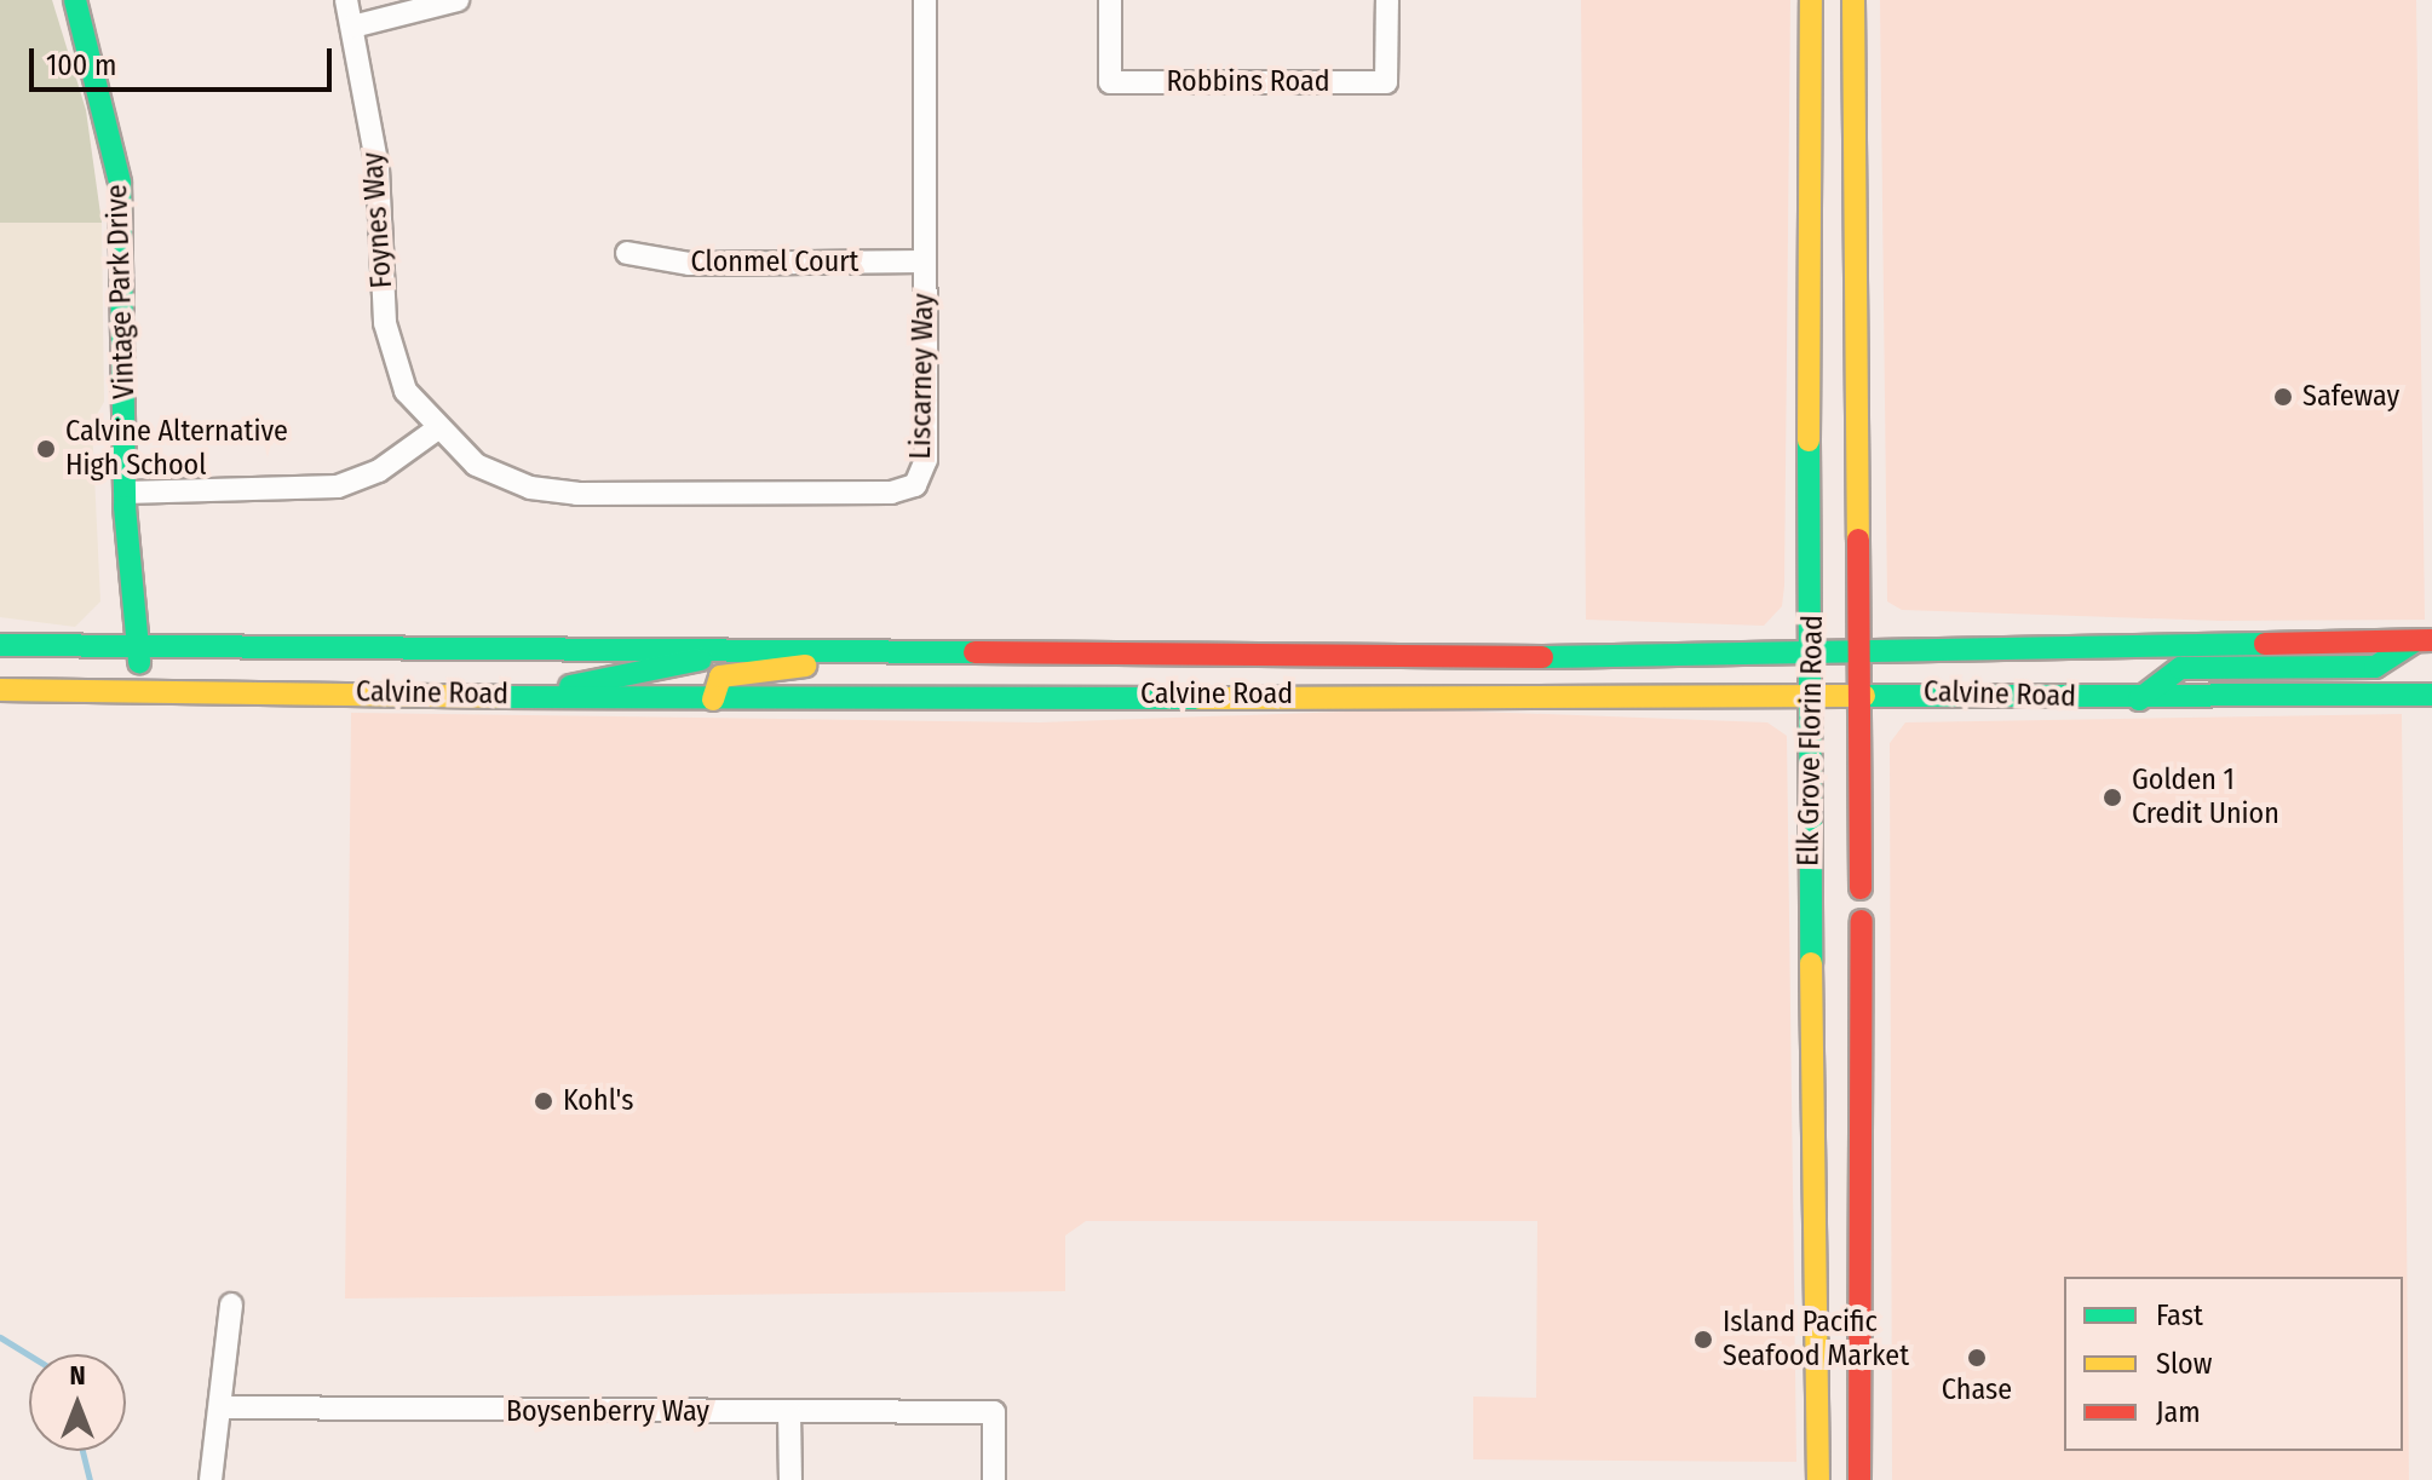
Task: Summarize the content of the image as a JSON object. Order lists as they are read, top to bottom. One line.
{"streets":{"main road":["Vintage Park Drive","Calvine Road","Elk Grove Florin Road"],"street":["Robbins Road","Foynes Way","Clonmel Court","Liscarney Way","Boysenberry Way"]},"crossings":[["Foynes Way","Liscarney Way"],["Clonmel Court","Liscarney Way"],["Vintage Park Drive","Calvine Road"],["Calvine Road","Elk Grove Florin Road"]],"places":["Safeway","Calvine Alternative High School","Golden 1 Credit Union","Kohl's","Island Pacific Seafood Market","Chase"],"legend":["Fast","Slow","Jam"],"scale_bar":"100 m","north":"top"}
